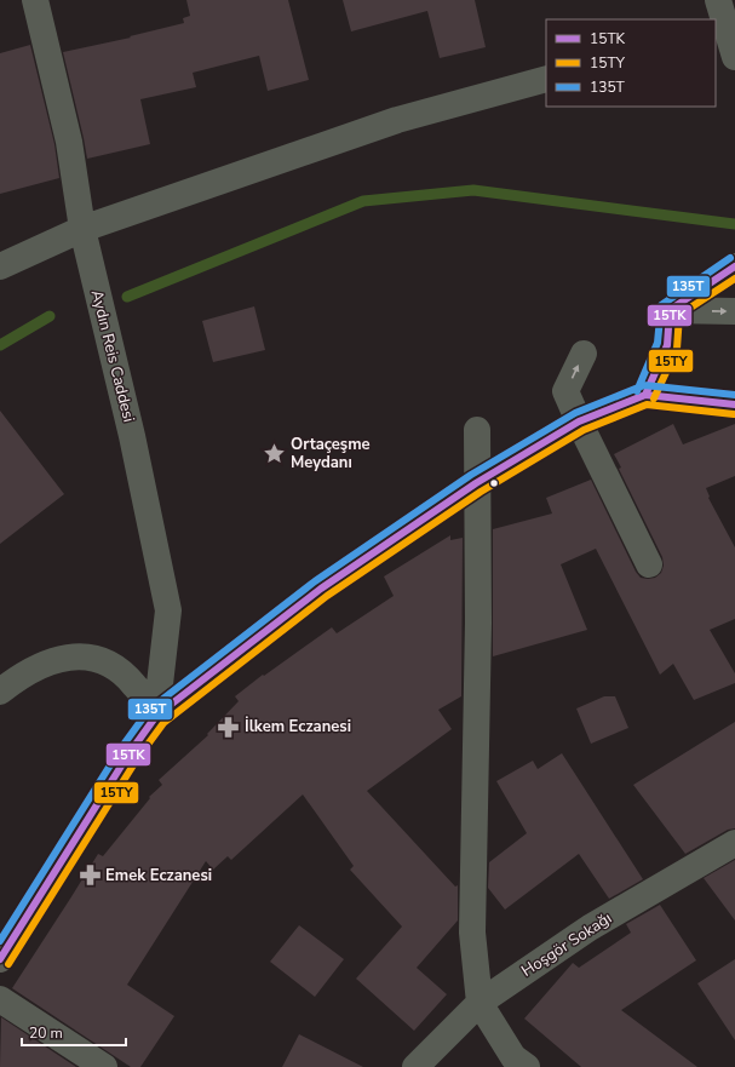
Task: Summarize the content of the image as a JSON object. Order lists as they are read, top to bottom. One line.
{"streets":{"street":["Aydın Reis Caddesi","Hoşgör Sokağı"]},"places":{"place":["Ortaçeşme Meydanı"],"pharmacy":["İlkem Eczanesi","Emek Eczanesi"]},"lines":["transit line 135T","transit line 15TK","transit line 15TY"],"legend":["15TK","15TY","135T"],"scale_bar":"20 m"}
